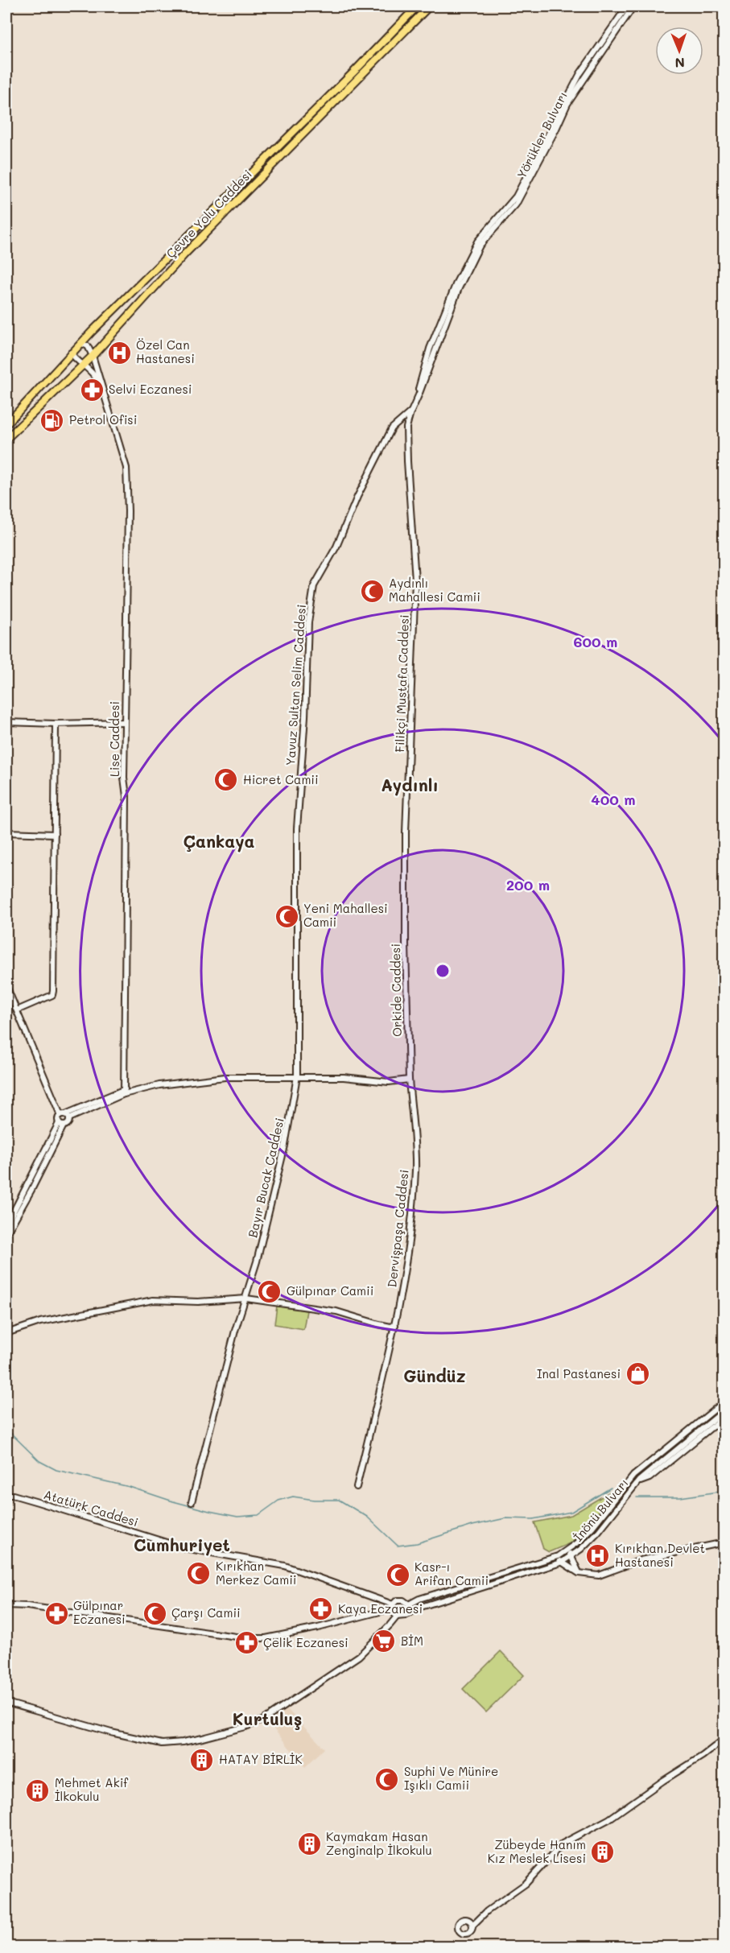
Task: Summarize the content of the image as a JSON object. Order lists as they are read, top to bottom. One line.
{"streets":{"highway":["Çevre Yolu Caddesi"],"street":["Yörükler Bulvarı","Filikçi Mustafa Caddesi","Yavuz Sultan Selim Caddesi","Lise Caddesi","Orkide Caddesi","Bayır Bucak Caddesi","Dervişpaşa Caddesi","Atatürk Caddesi","İnönü Bulvarı"]},"crossings":[["Yörükler Bulvarı","Filikçi Mustafa Caddesi"],["Çevre Yolu Caddesi","Lise Caddesi"],["Filikçi Mustafa Caddesi","Yavuz Sultan Selim Caddesi"],["Filikçi Mustafa Caddesi","Orkide Caddesi"],["Yavuz Sultan Selim Caddesi","Bayır Bucak Caddesi"],["Orkide Caddesi","Dervişpaşa Caddesi"],["Atatürk Caddesi","İnönü Bulvarı"]],"districts":["Aydınlı","Çankaya","Gündüz","Cumhuriyet","Kurtuluş"],"places":{"hospital":["Özel Can Hastanesi","Kırıkhan Devlet Hastanesi"],"pharmacy":["Selvi Eczanesi","Kaya Eczanesi","Gülpınar Eczanesi","Çelik Eczanesi"],"fuel station":["Petrol Ofisi"],"mosque":["Aydınlı Mahallesi Camii","Hicret Camii","Yeni Mahallesi Camii","Gülpınar Camii","Kırıkhan Merkez Camii","Kasr-ı Arifan Camii","Çarşı Camii","Suphi Ve Münire Işıklı Camii"],"shop":["Inal Pastanesi"],"supermarket":["BİM"],"building":["HATAY BİRLİK","Mehmet Akif İlkokulu","Kaymakam Hasan Zenginalp İlkokulu","Zübeyde Hanım Kız Meslek Lisesi"]},"north":"bottom","rings":["600 m","400 m","200 m"]}
